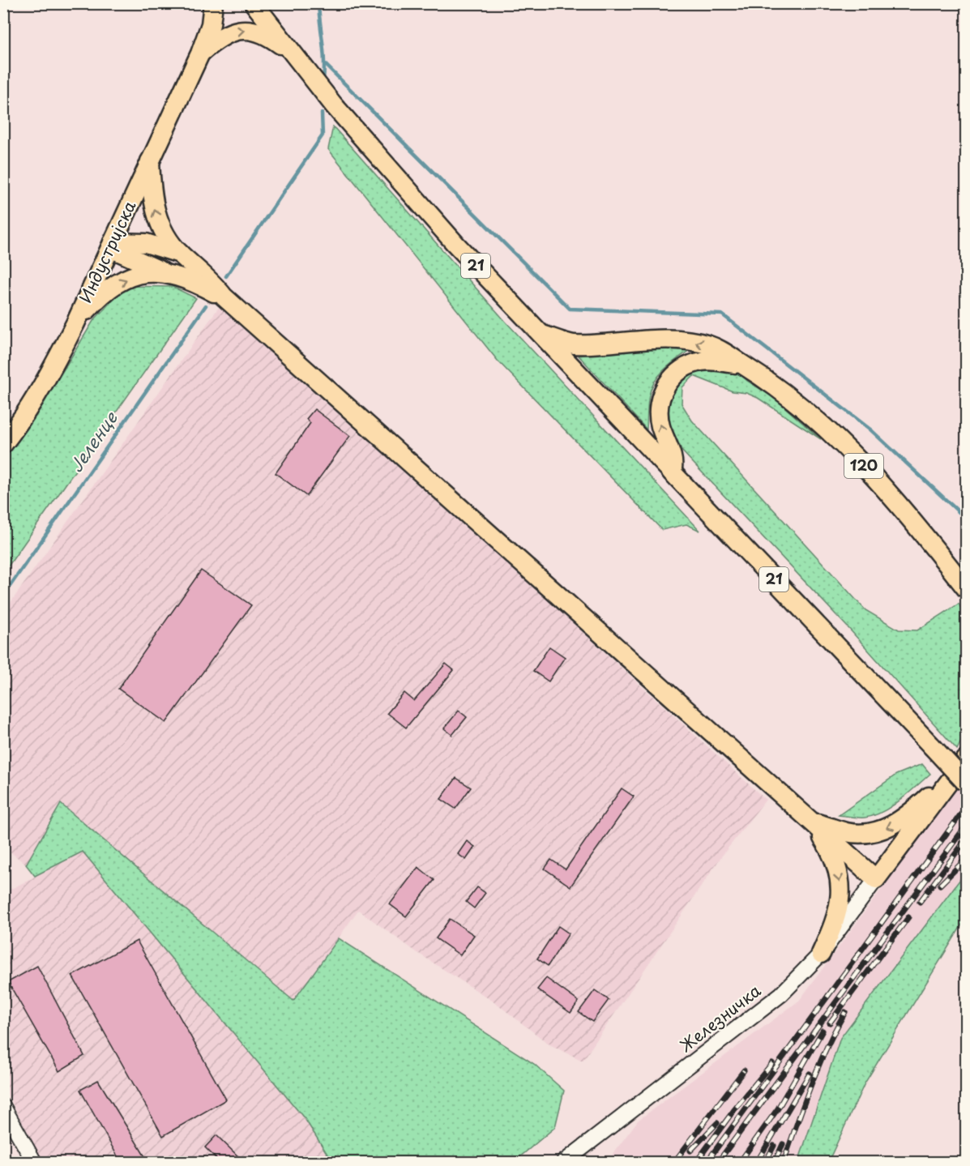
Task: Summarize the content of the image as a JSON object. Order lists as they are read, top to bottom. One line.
{"streets":{"main road":["Индустријска","21","120"],"street":["Железничка"]},"crossings":[["21","120"]],"water":["Јеленце"]}
